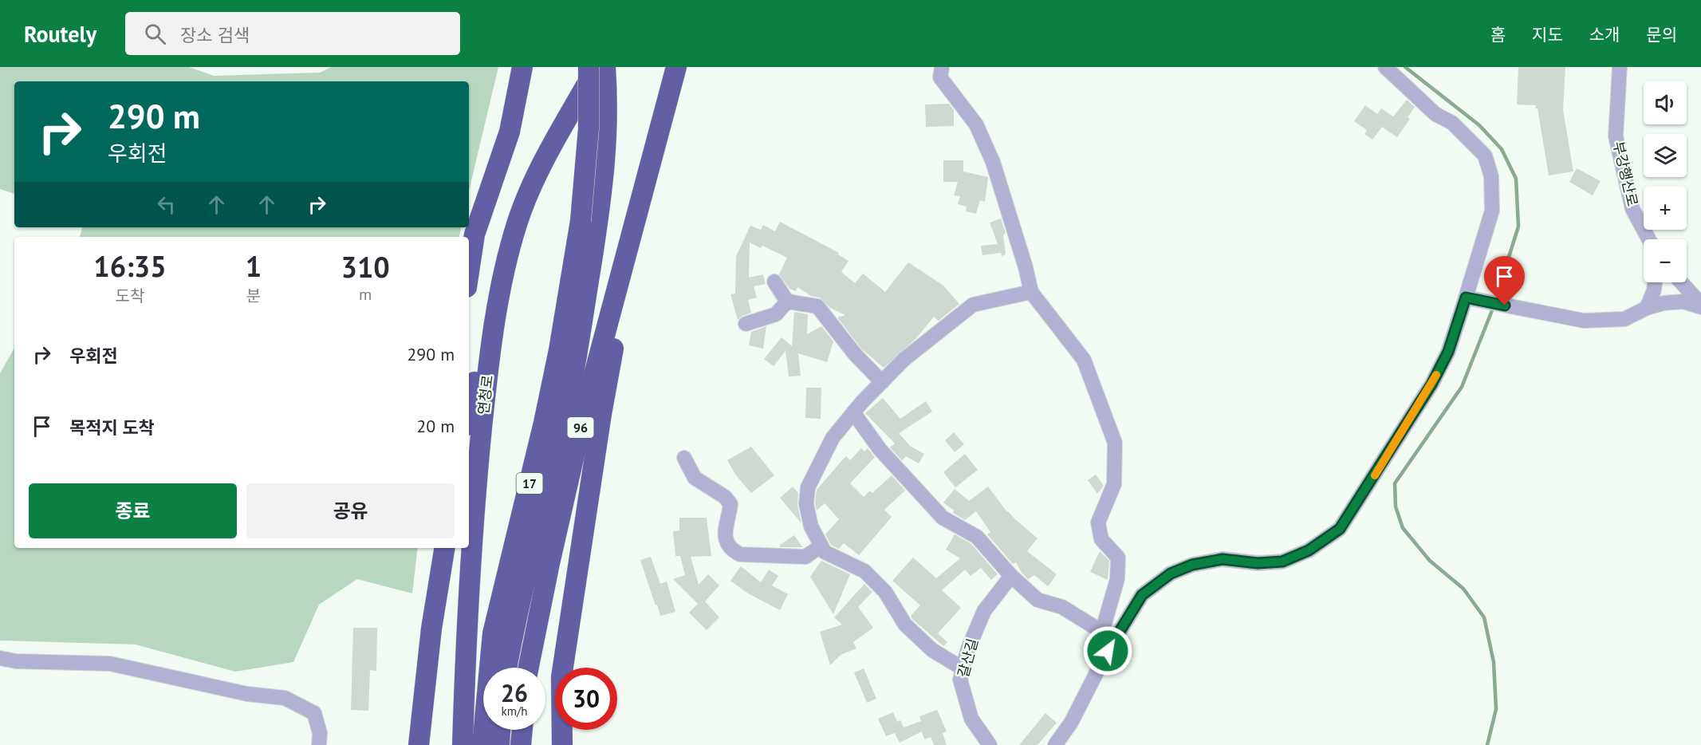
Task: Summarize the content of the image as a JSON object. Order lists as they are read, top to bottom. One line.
{"streets":{"highway":["연청로","96","17"],"street":["부강행산로","갈산길"]},"page":{"header":"Routely","search":"장소 검색","nav":["홈","지도","소개","문의"],"map_buttons":["+","−"],"turn":["290 m","우회전"],"eta":["16:35","도착","1","분","310","m"],"list":[{"name":"우회전","value":"290 m"},{"name":"목적지 도착","value":"20 m"}],"buttons":["종료","공유"],"speed":"26 km/h","limit":"30"}}
